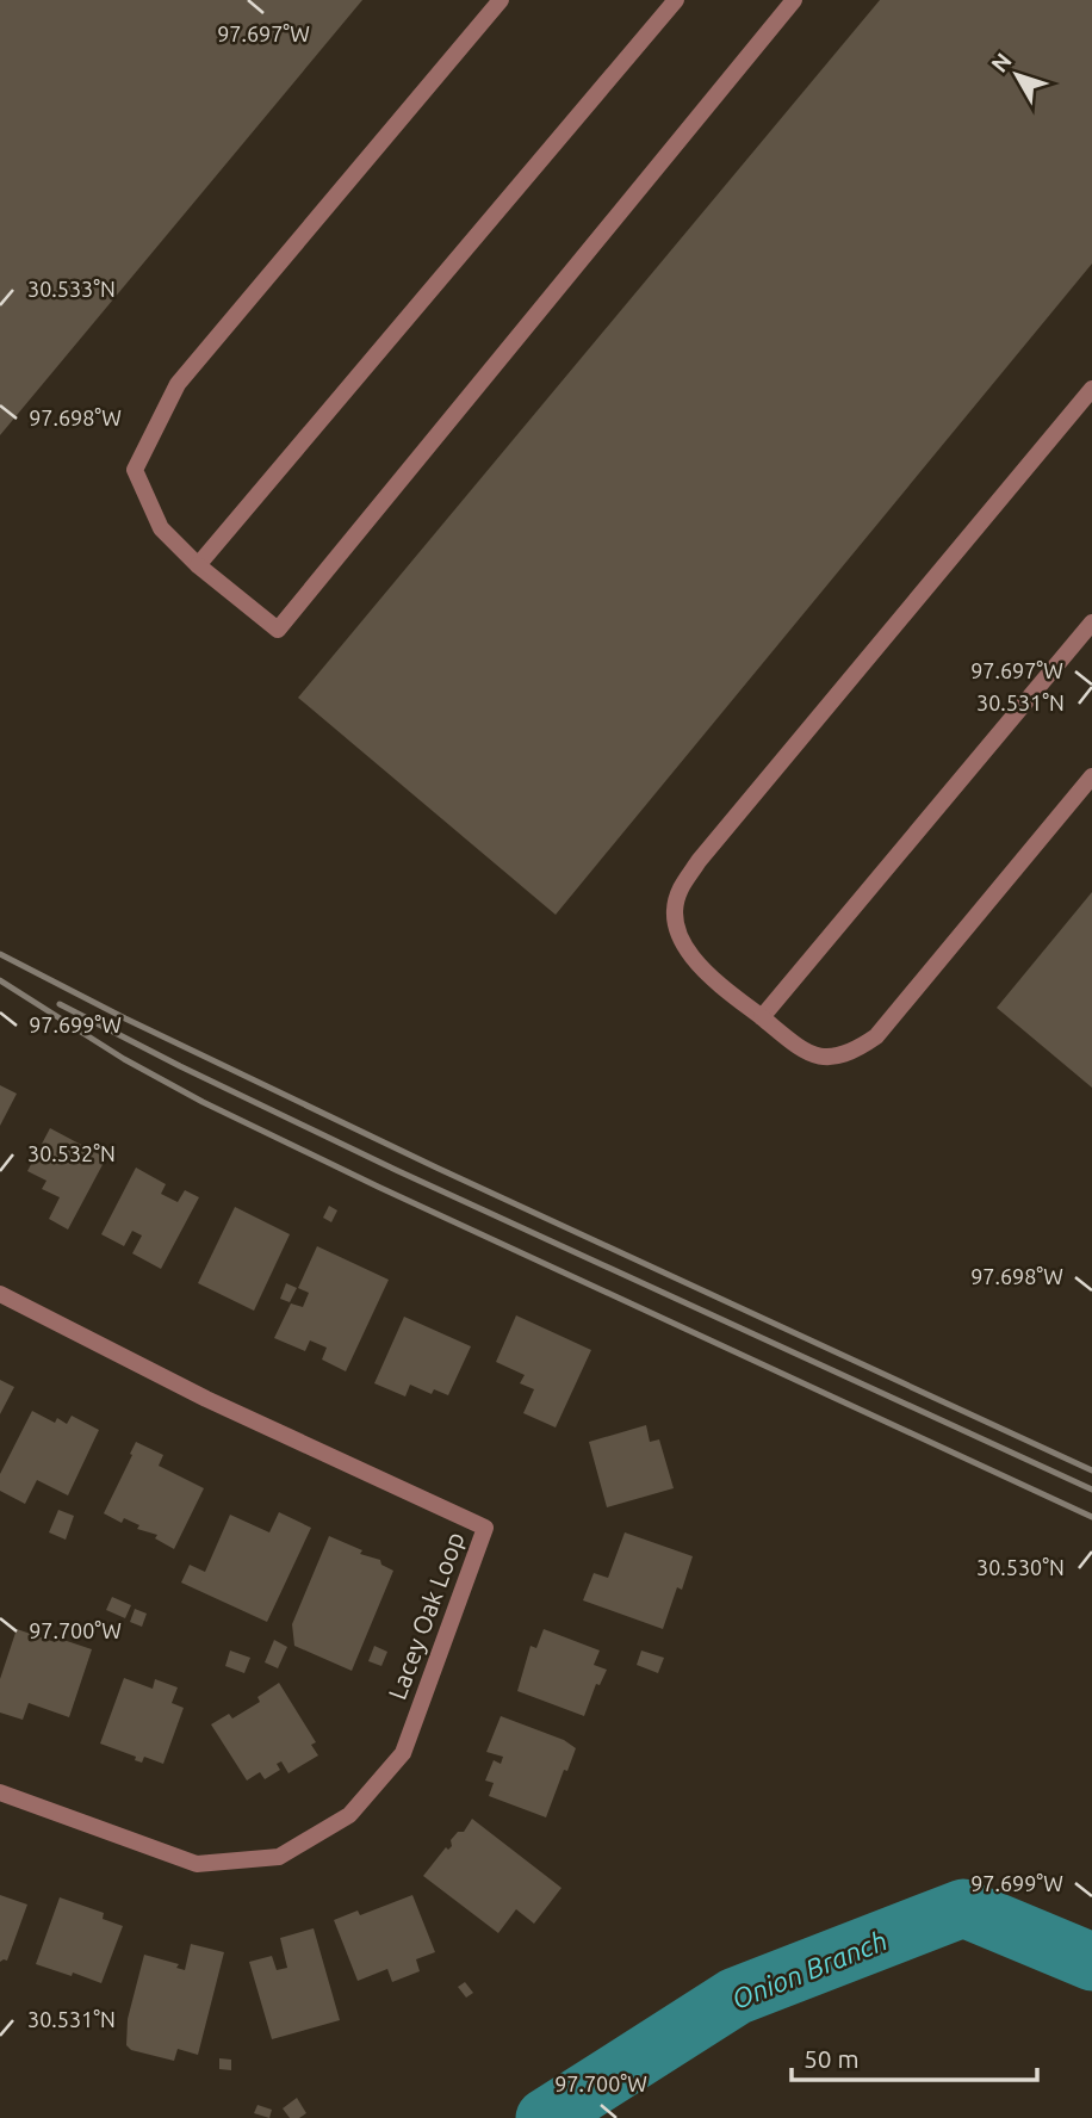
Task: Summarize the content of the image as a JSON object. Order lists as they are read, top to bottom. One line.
{"streets":{"street":["Lacey Oak Loop"]},"water":["Onion Branch"],"scale_bar":"50 m","north":"top left","coordinates":["97.697°W","30.533°N","97.698°W","30.531°N","97.699°W","30.532°N","30.530°N","97.700°W"]}
